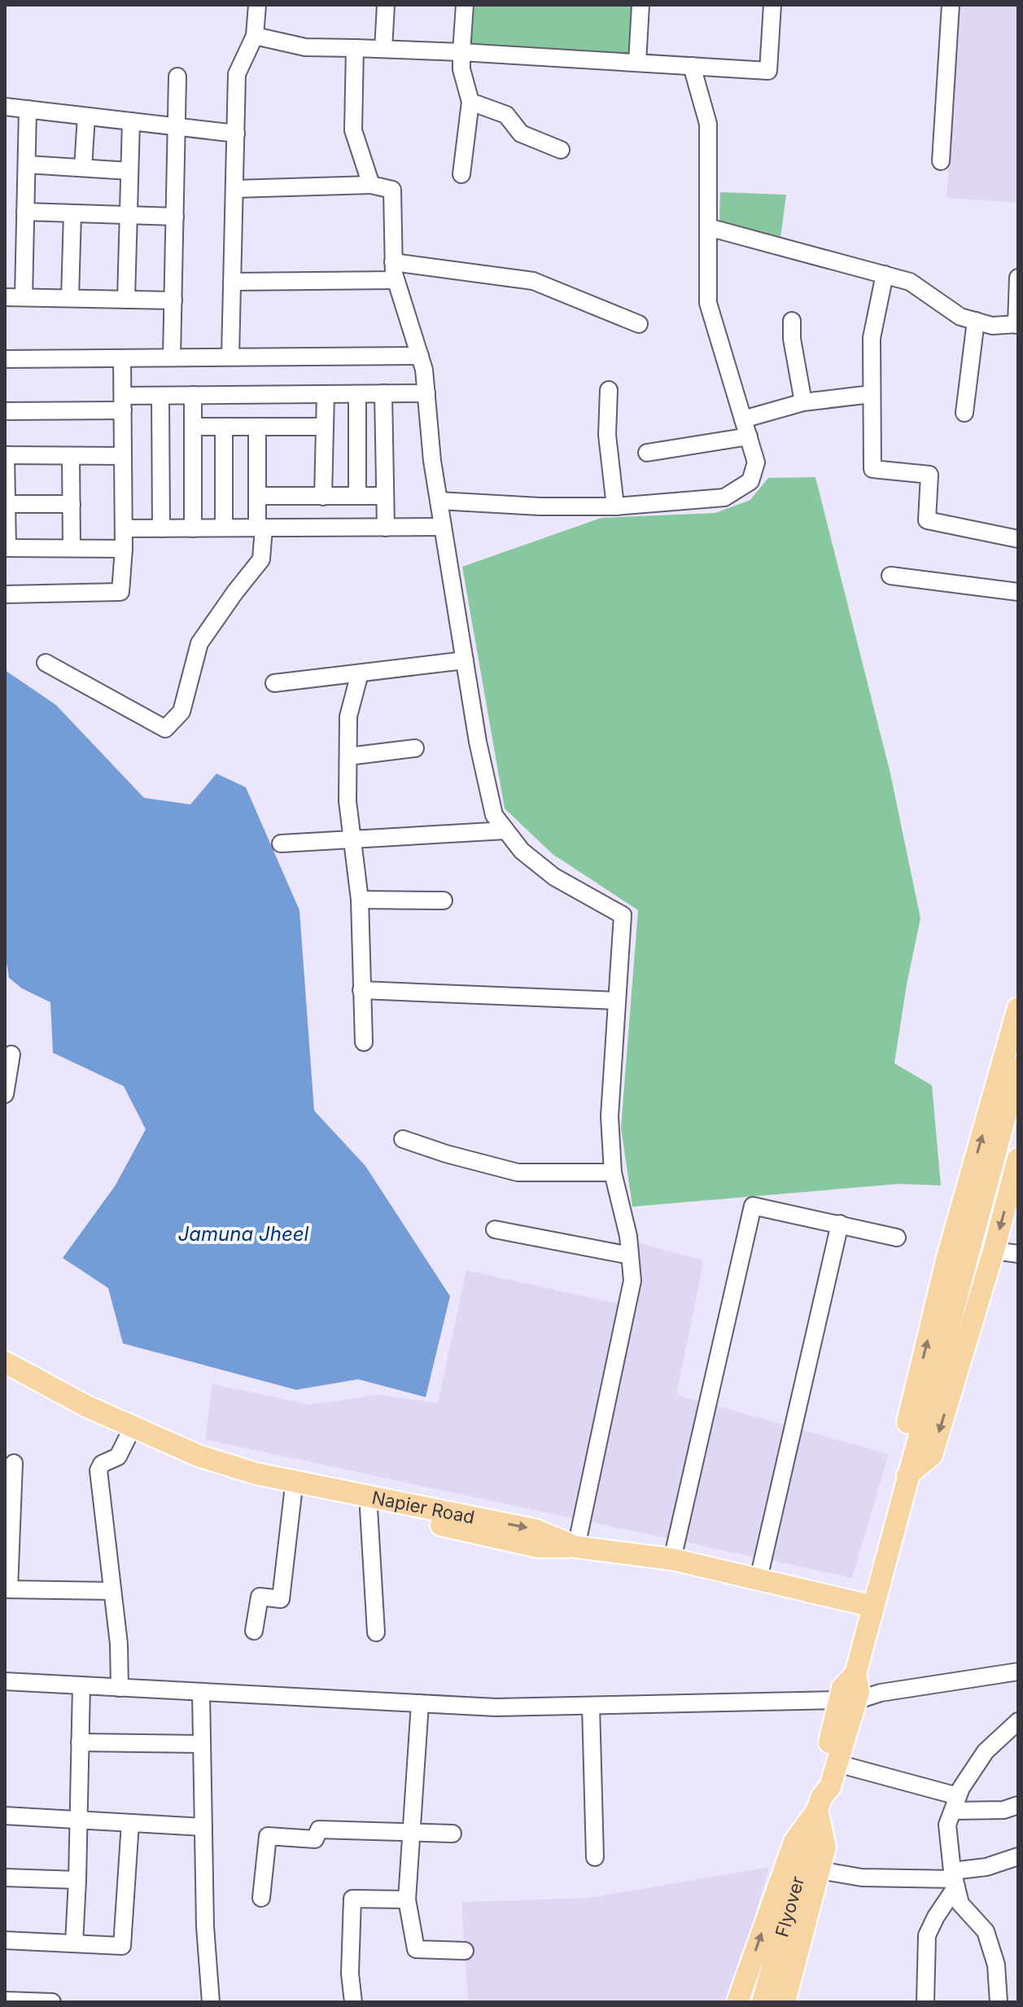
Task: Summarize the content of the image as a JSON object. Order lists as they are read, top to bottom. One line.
{"streets":{"main road":["Napier Road","Flyover"]},"water":["Jamuna Jheel"]}
